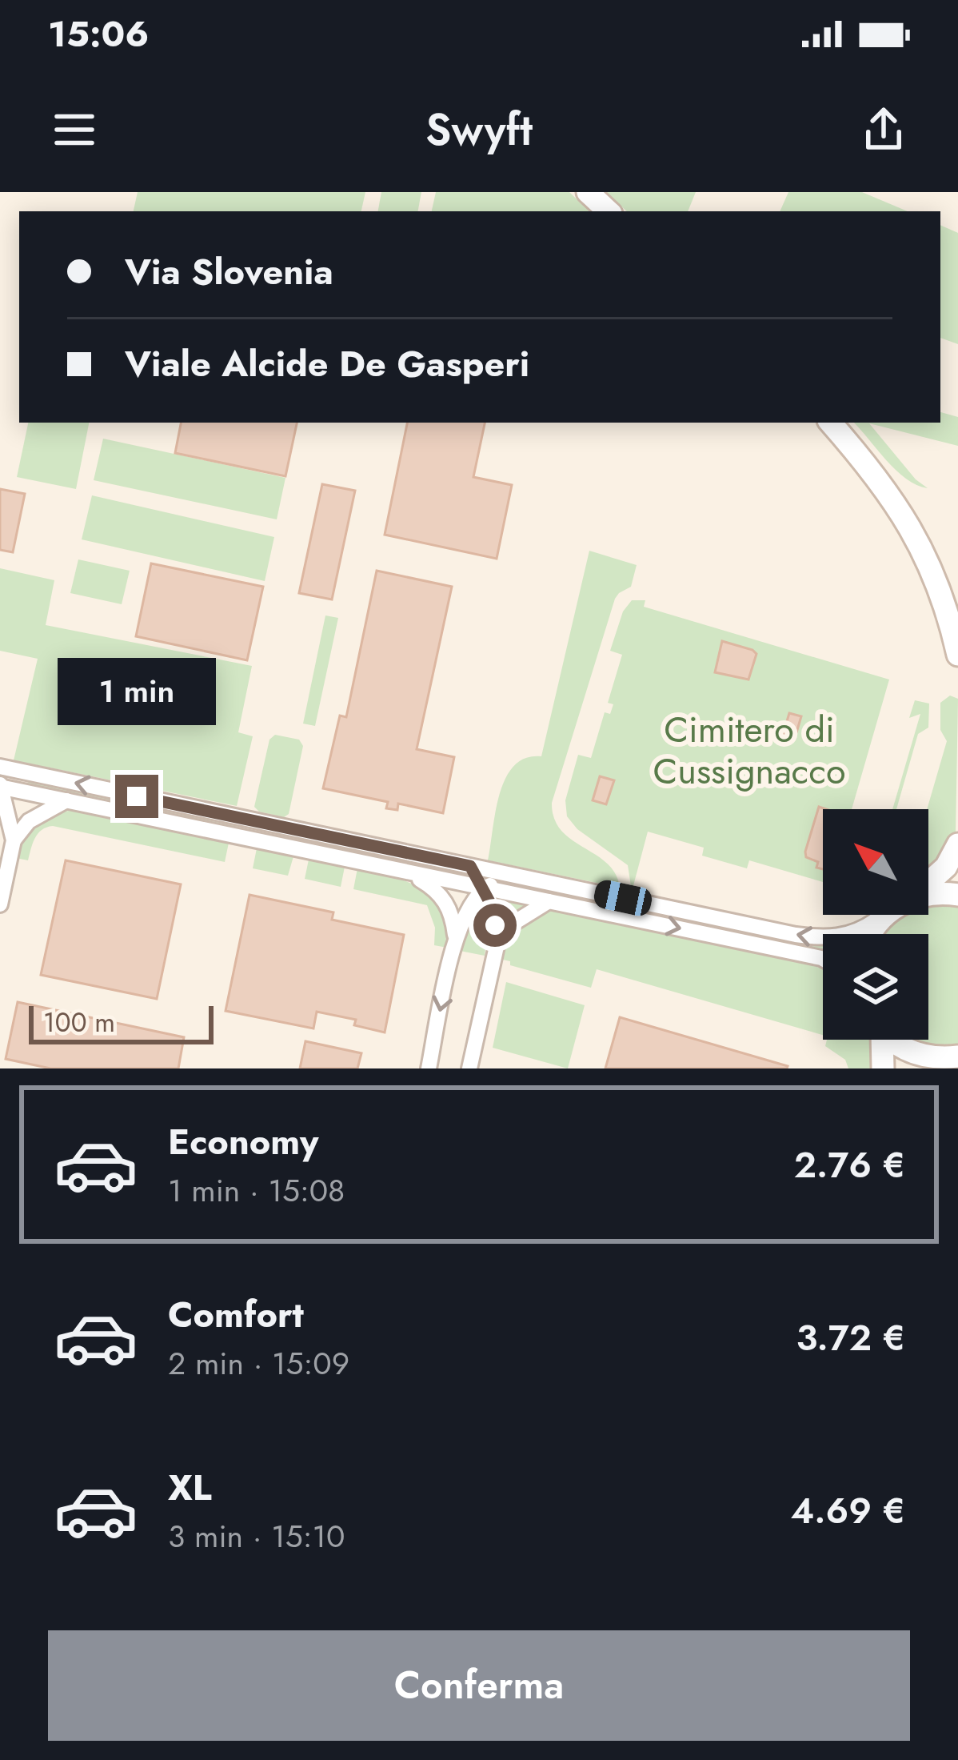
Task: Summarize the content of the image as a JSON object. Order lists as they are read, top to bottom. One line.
{"parks":["Cimitero di Cussignacco"],"scale_bar":"100 m","north":"top left","page":{"status":"15:06","header":"Swyft","banner":["Via Slovenia","Viale Alcide De Gasperi"],"bubble":"1 min","scale":"100 m","list":[{"name":"Economy","note":"1 min · 15:08","value":"2.76 €"},{"name":"Comfort","note":"2 min · 15:09","value":"3.72 €"},{"name":"XL","note":"3 min · 15:10","value":"4.69 €"}],"buttons":"Conferma"}}
